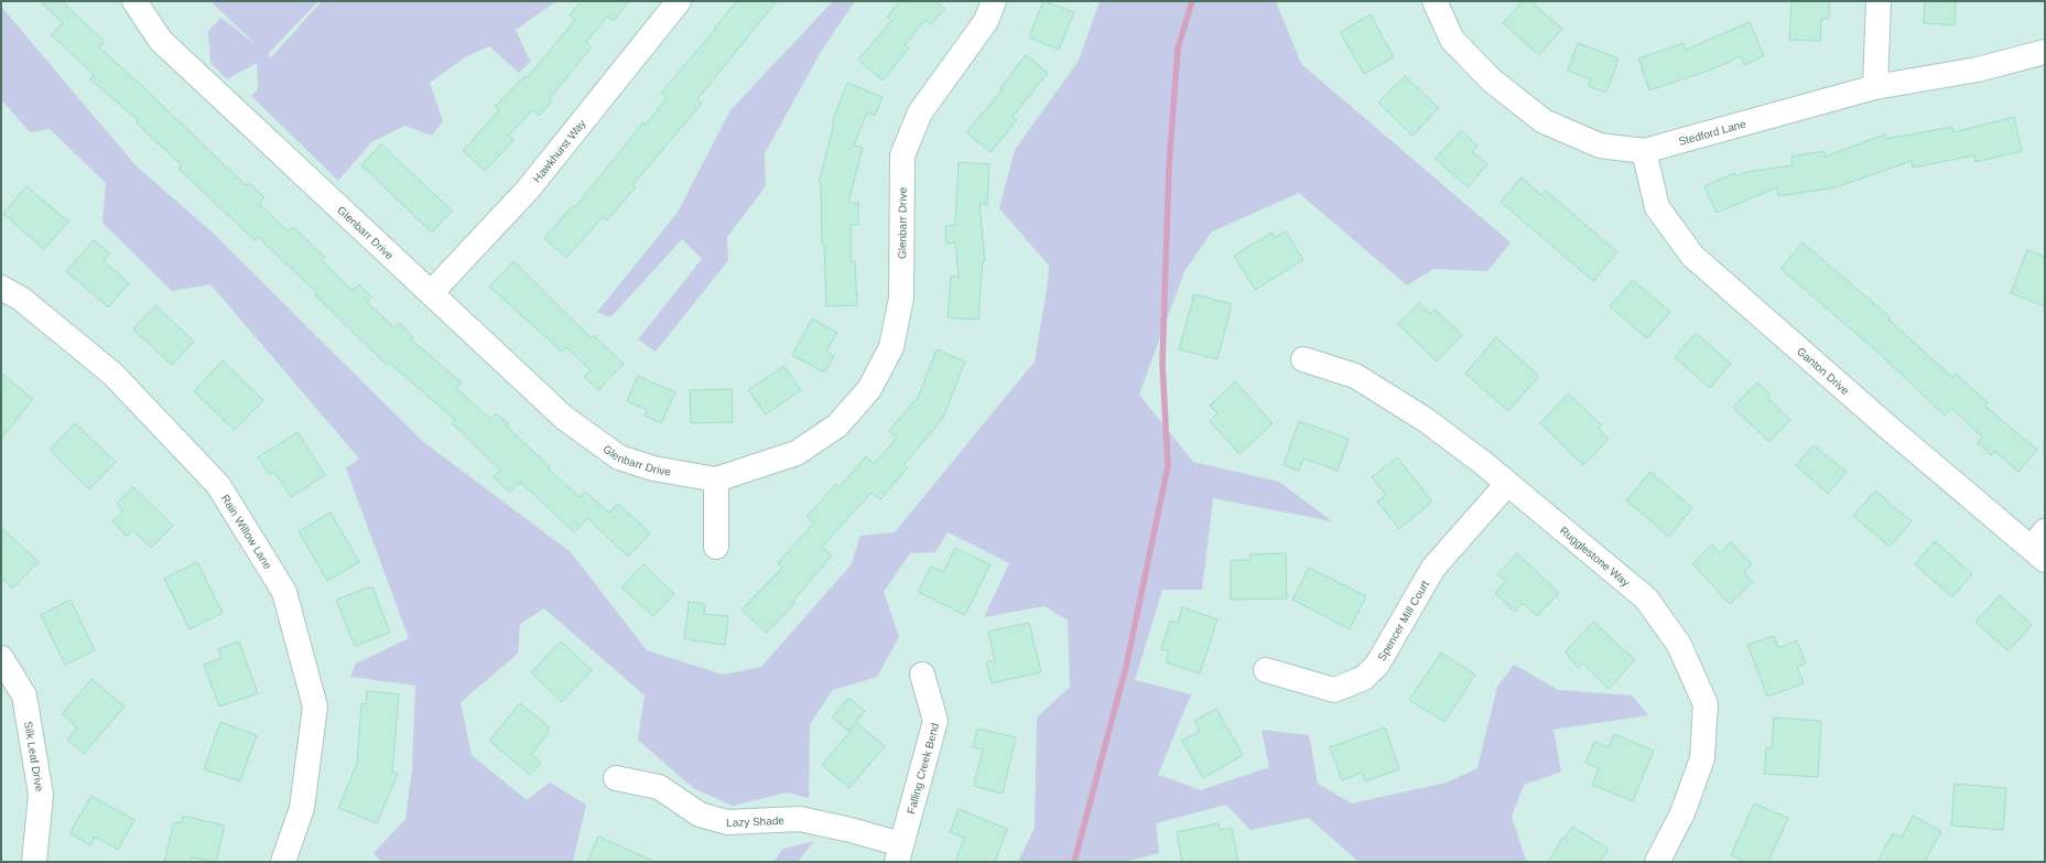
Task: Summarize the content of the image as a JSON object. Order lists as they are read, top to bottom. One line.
{"streets":{"street":["Stedford Lane","Hawkhurst Way","Glenbarr Drive","Ganton Drive","Rain Willow Lane","Rugglestone Way","Spencer Mill Court","Silk Leaf Drive","Falling Creek Bend","Lazy Shade"]},"crossings":[["Stedford Lane","Ganton Drive"],["Hawkhurst Way","Glenbarr Drive"],["Rugglestone Way","Spencer Mill Court"],["Falling Creek Bend","Lazy Shade"]]}
